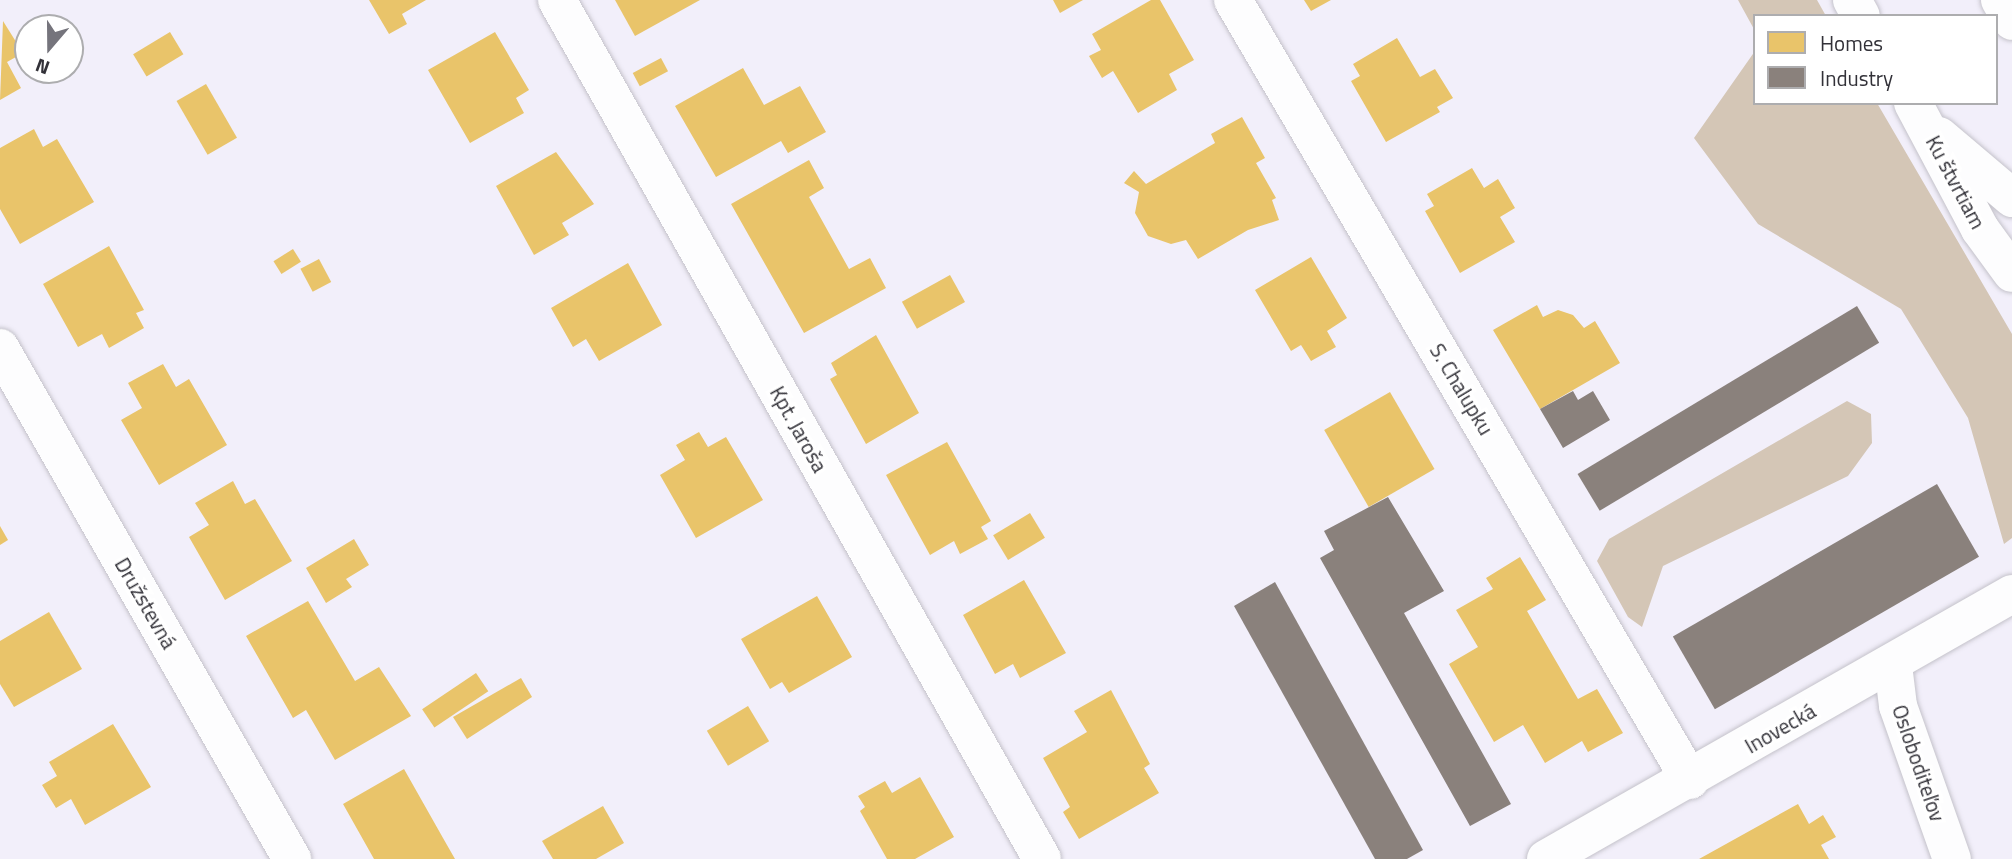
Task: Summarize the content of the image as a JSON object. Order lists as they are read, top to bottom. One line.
{"streets":{"street":["Ku štvrtiam","S. Chalupku","Kpt. Jaroša","Družstevná","Inovecká","Osloboditeľov"]},"crossings":[["S. Chalupku","Inovecká"],["Inovecká","Osloboditeľov"]],"legend":["Homes","Industry"],"north":"bottom"}
